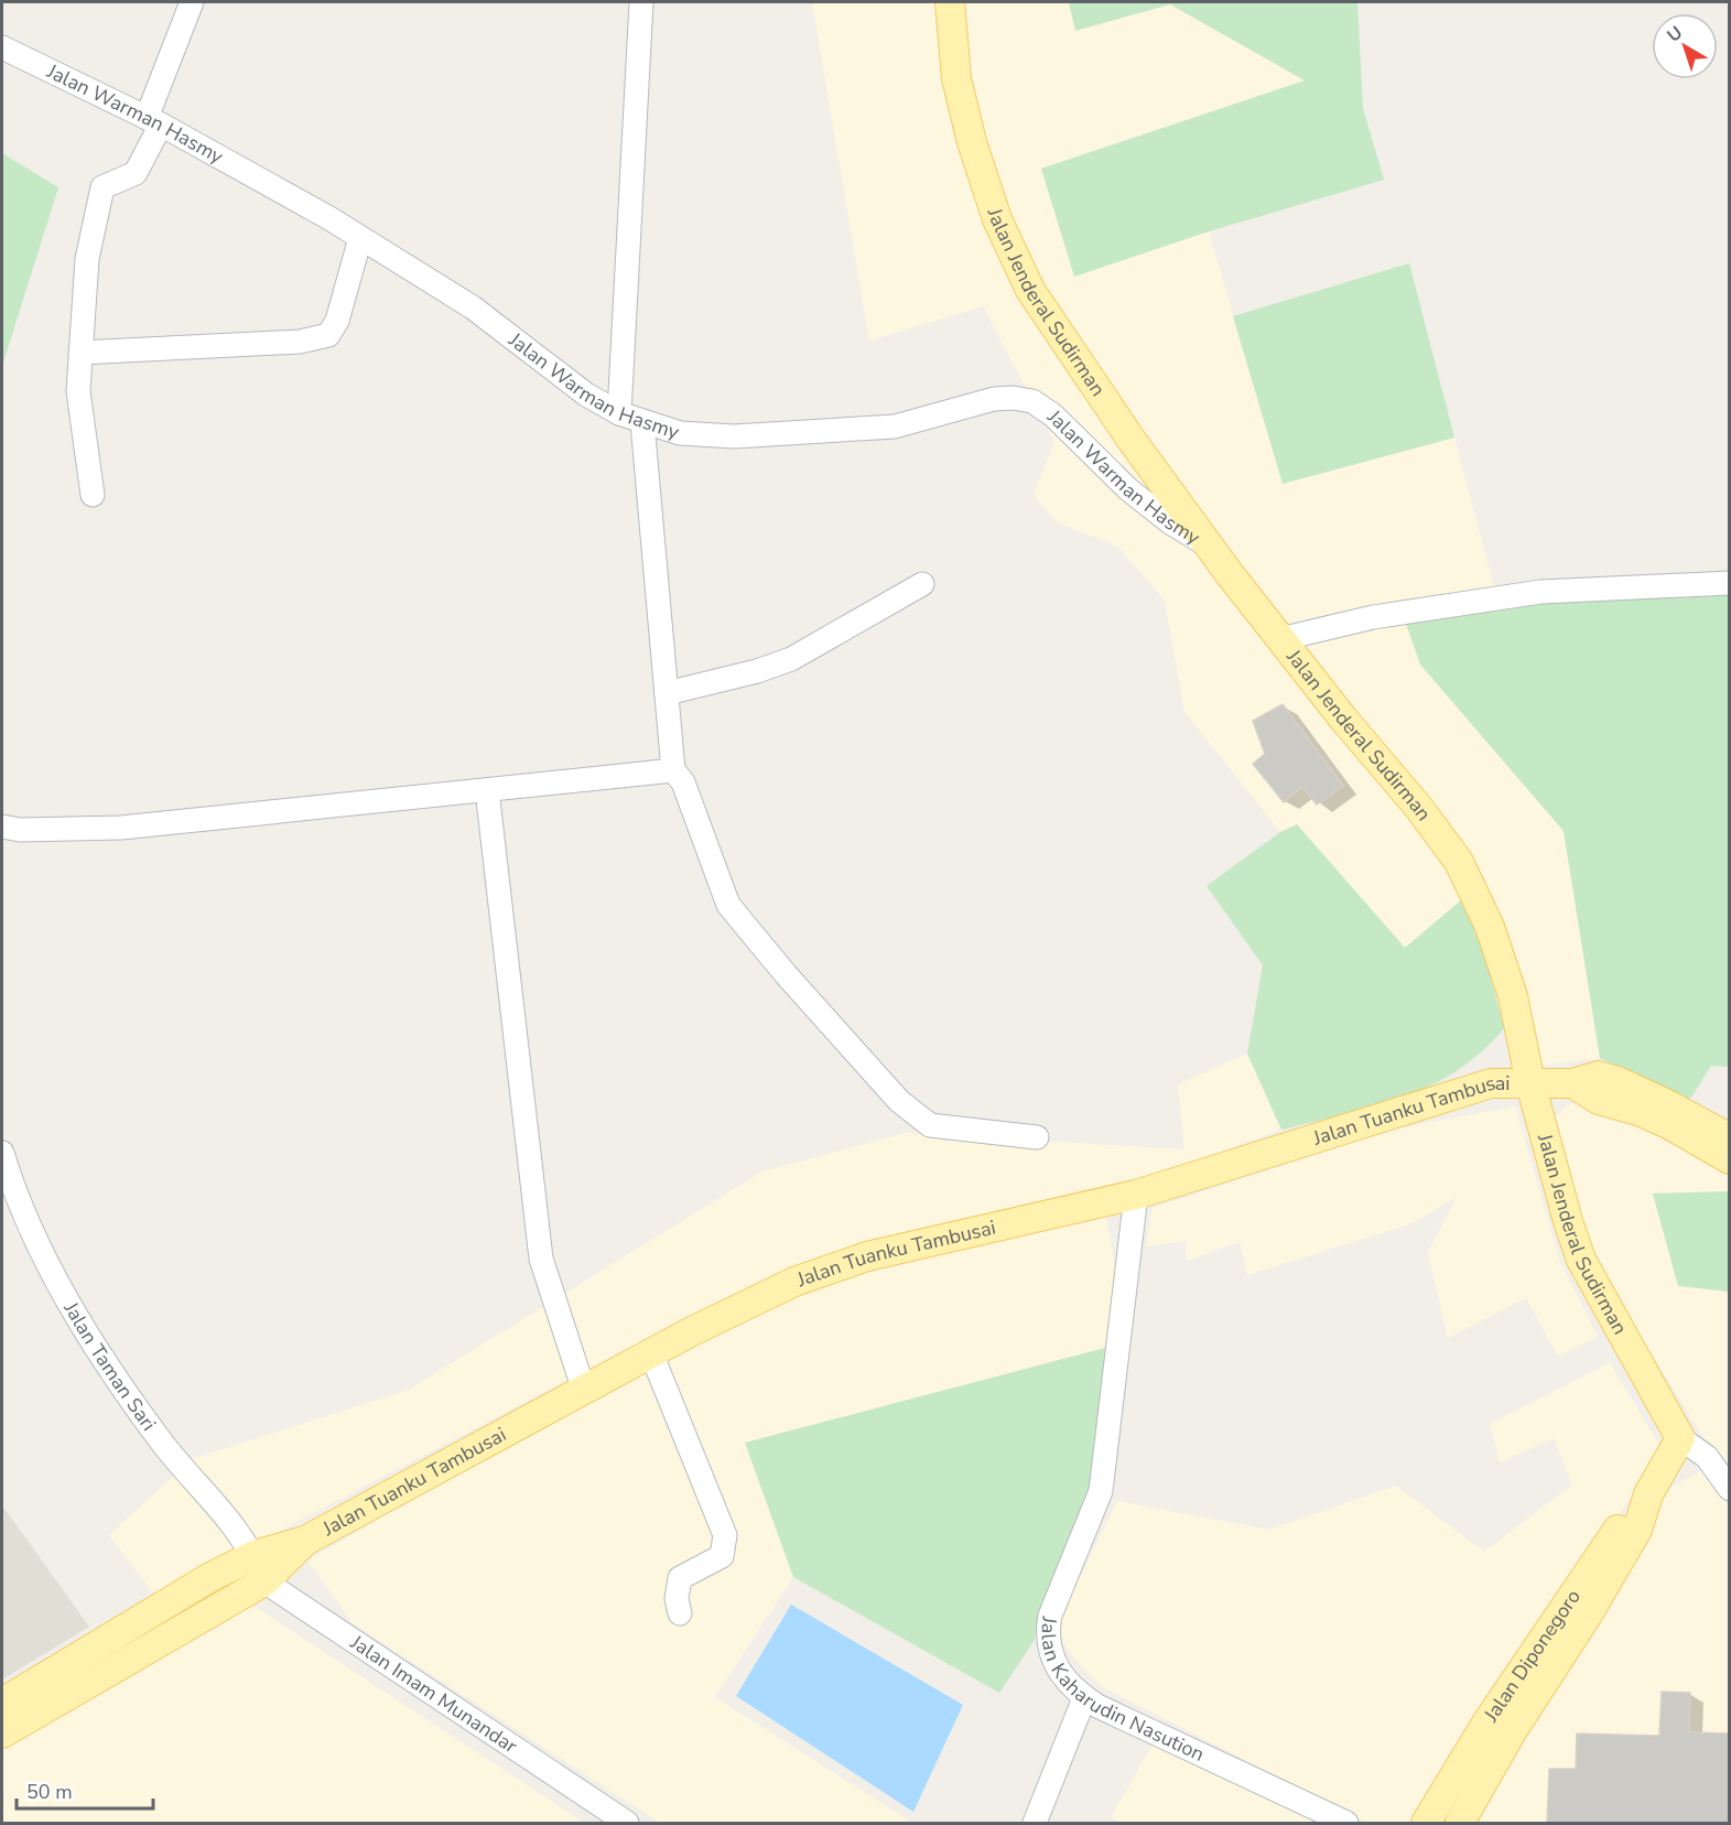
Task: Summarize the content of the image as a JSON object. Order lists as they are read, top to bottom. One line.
{"streets":{"main road":["Jalan Jenderal Sudirman","Jalan Tuanku Tambusai","Jalan Diponegoro"],"street":["Jalan Warman Hasmy","Jalan Taman Sari","Jalan Kaharudin Nasution","Jalan Imam Munandar"]},"crossings":[["Jalan Warman Hasmy","Jalan Jenderal Sudirman"],["Jalan Jenderal Sudirman","Jalan Tuanku Tambusai"],["Jalan Jenderal Sudirman","Jalan Diponegoro"],["Jalan Tuanku Tambusai","Jalan Taman Sari"],["Jalan Tuanku Tambusai","Jalan Kaharudin Nasution"],["Jalan Tuanku Tambusai","Jalan Imam Munandar"]],"scale_bar":"50 m","north":"top left"}
